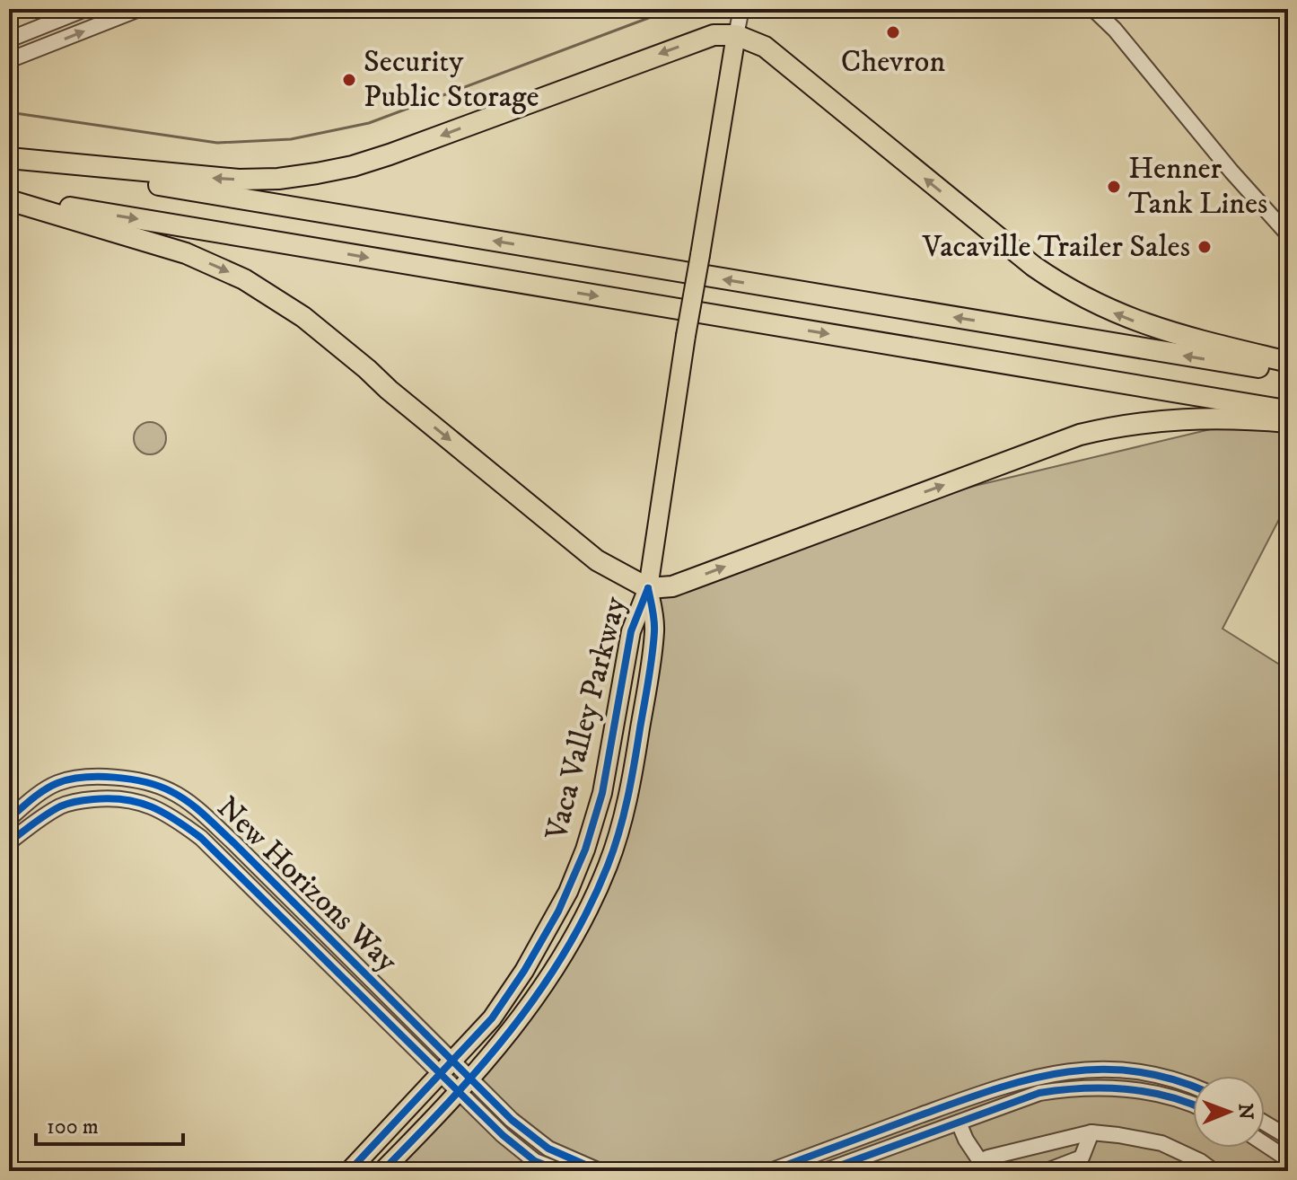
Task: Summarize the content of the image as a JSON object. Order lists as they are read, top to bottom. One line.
{"streets":{"main road":["Vaca Valley Parkway"],"street":["New Horizons Way"]},"crossings":[["Vaca Valley Parkway","New Horizons Way"]],"places":["Chevron","Security Public Storage","Henner Tank Lines","Vacaville Trailer Sales"],"scale_bar":"100 m","north":"right"}
